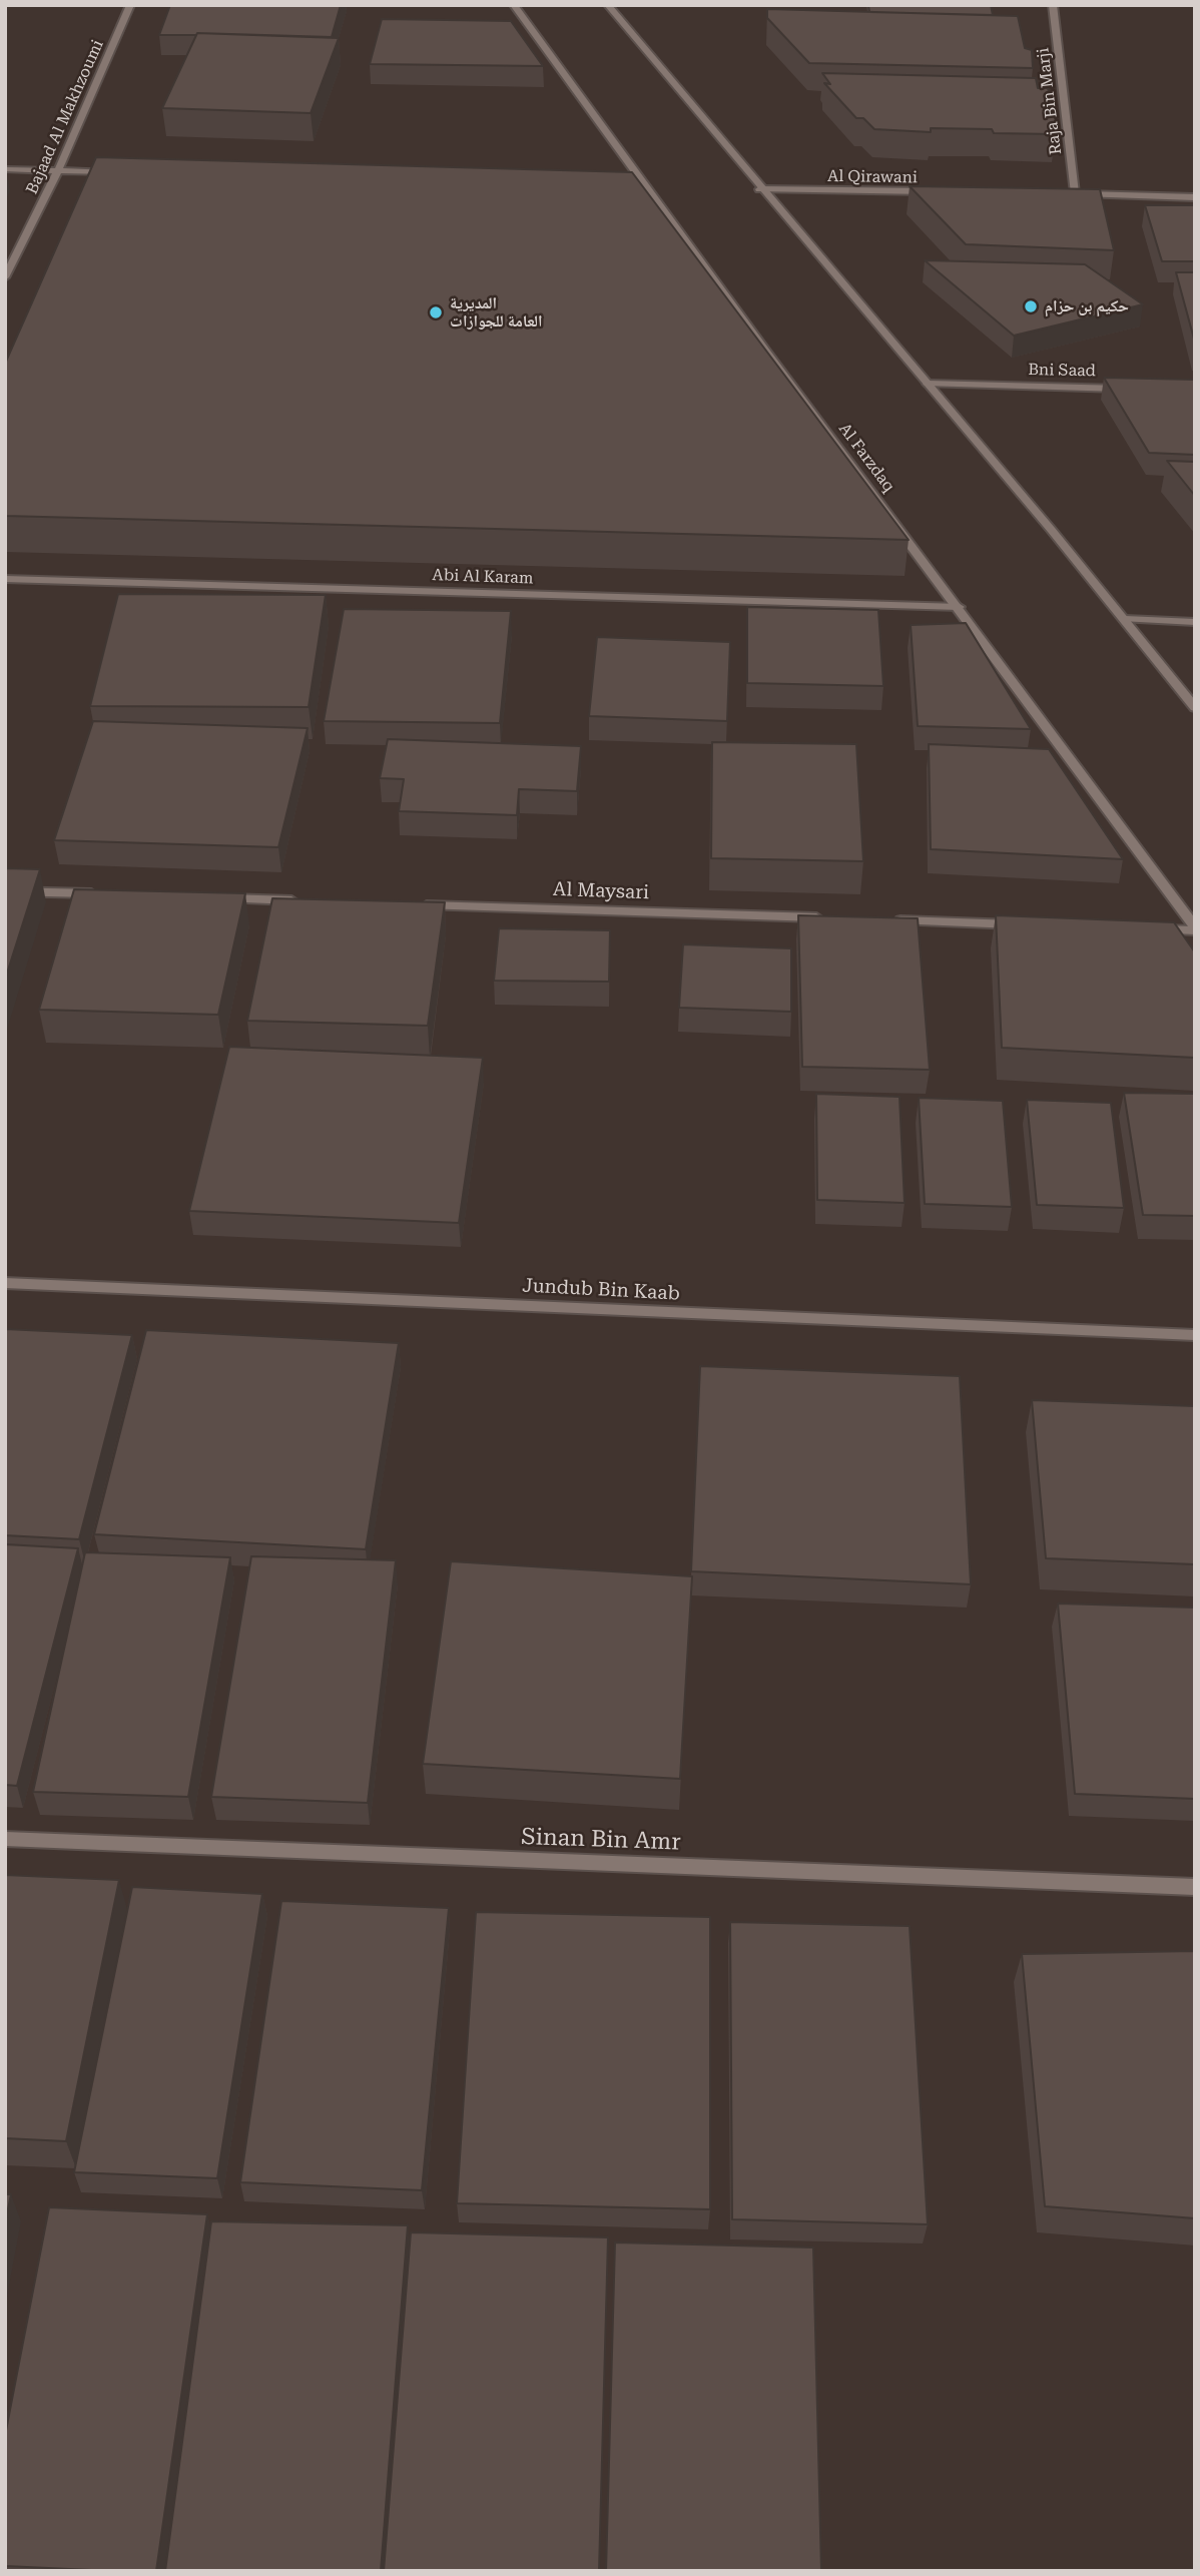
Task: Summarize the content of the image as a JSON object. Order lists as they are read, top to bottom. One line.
{"streets":{"street":["Raja Bin Marji","Bajaad Al Makhzoumi","Al Qirawani","Bni Saad","Al Farzdaq","Abi Al Karam","Al Maysari","Jundub Bin Kaab","Sinan Bin Amr"]},"crossings":[["Al Farzdaq","Abi Al Karam"]],"places":["حكيم بن حزام","المديرية العامة للجوازات"]}
